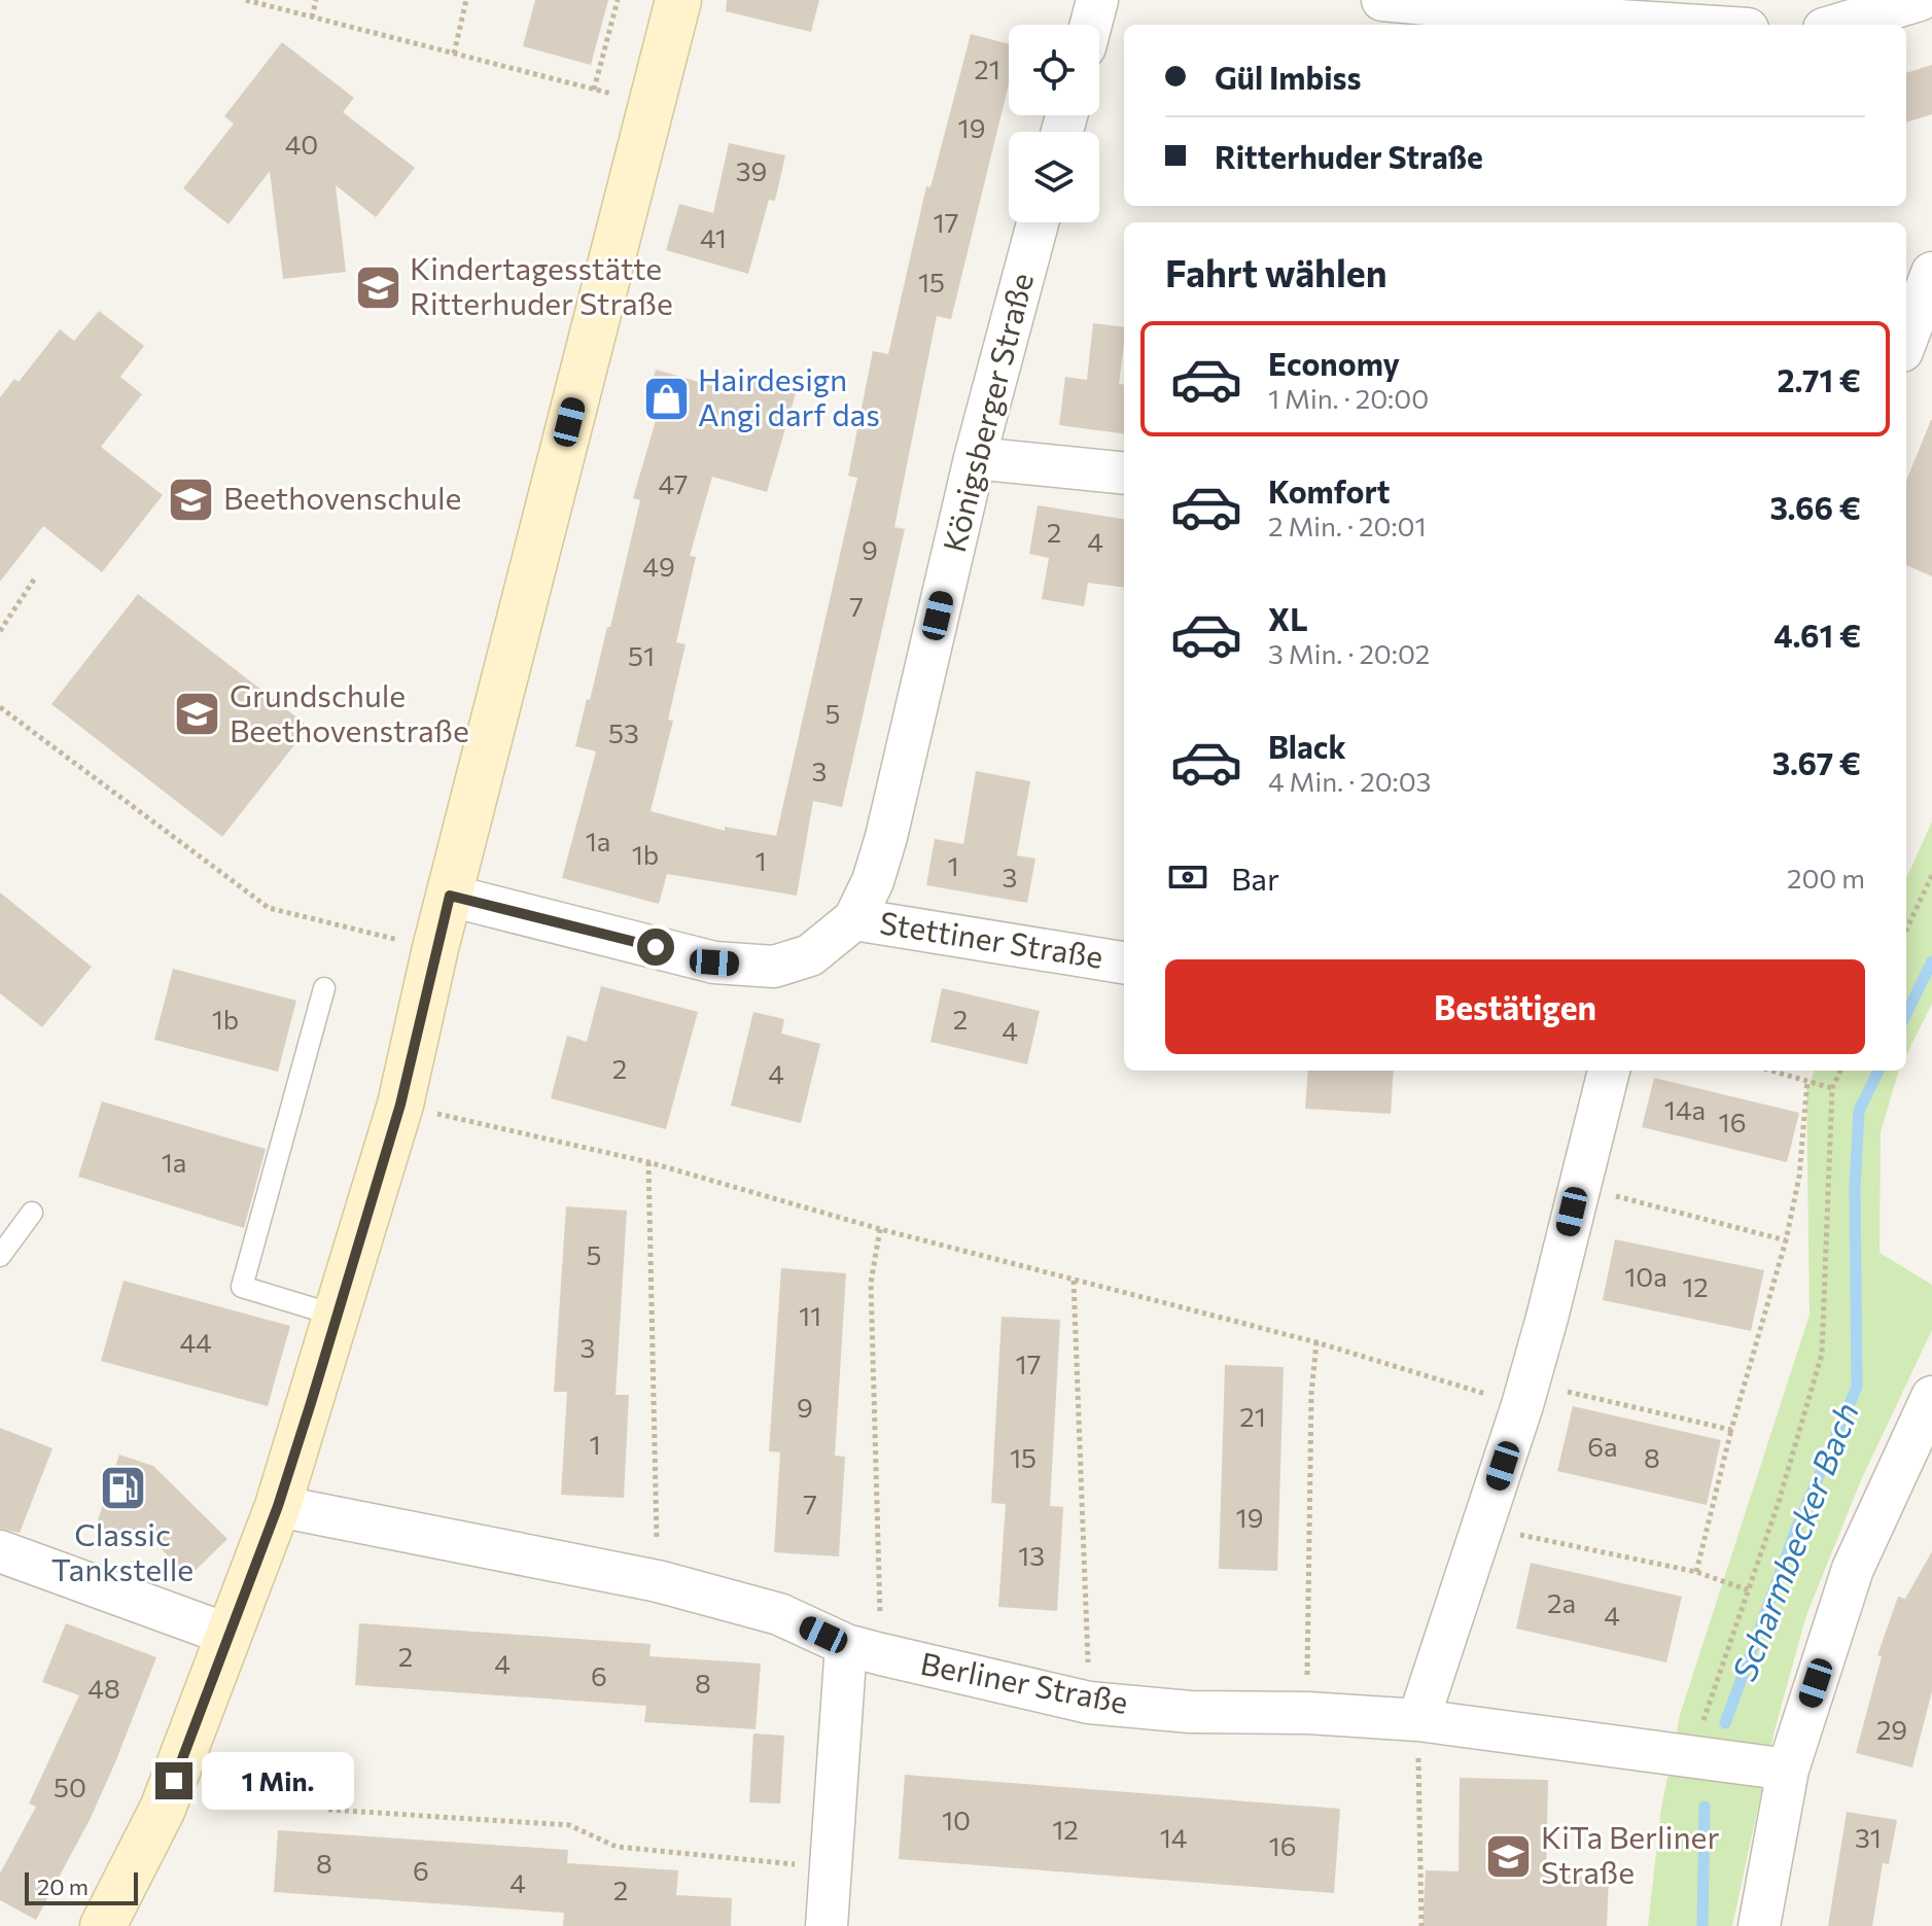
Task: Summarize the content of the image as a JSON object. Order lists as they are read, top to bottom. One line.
{"streets":{"street":["Königsberger Straße","Stettiner Straße","Berliner Straße"]},"crossings":[["Königsberger Straße","Stettiner Straße"]],"water":["Scharmbecker Bach"],"places":{"school or university":["Kindertagesstätte Ritterhuder Straße","Beethovenschule","Grundschule Beethovenstraße","KiTa Berliner Straße"],"shop":["Hairdesign Angi darf das"],"fuel station":["Classic Tankstelle"]},"house_numbers":["21","19","40","39","17","41","15","47","2","4","9","49","7","51","5","53","3","1a","1b","1","1","3","1b","2","4","2","4","14a","16","1a","5","10a","12","11","44","3","17","9","21","1","6a","15","8","7","19","13","2a","4","2","4","6","8","48","29","50","10","12","14","31","16","8","6","4","2"],"scale_bar":"20 m","page":{"banner":["Gül Imbiss","Ritterhuder Straße"],"heading":"Fahrt wählen","list":[{"name":"Economy","note":"1 Min. · 20:00","value":"2.71 €"},{"name":"Komfort","note":"2 Min. · 20:01","value":"3.66 €"},{"name":"XL","note":"3 Min. · 20:02","value":"4.61 €"},{"name":"Black","note":"4 Min. · 20:03","value":"3.67 €"}],"pay":["Bar","200 m"],"buttons":"Bestätigen","bubble":"1 Min.","scale":"20 m"}}
